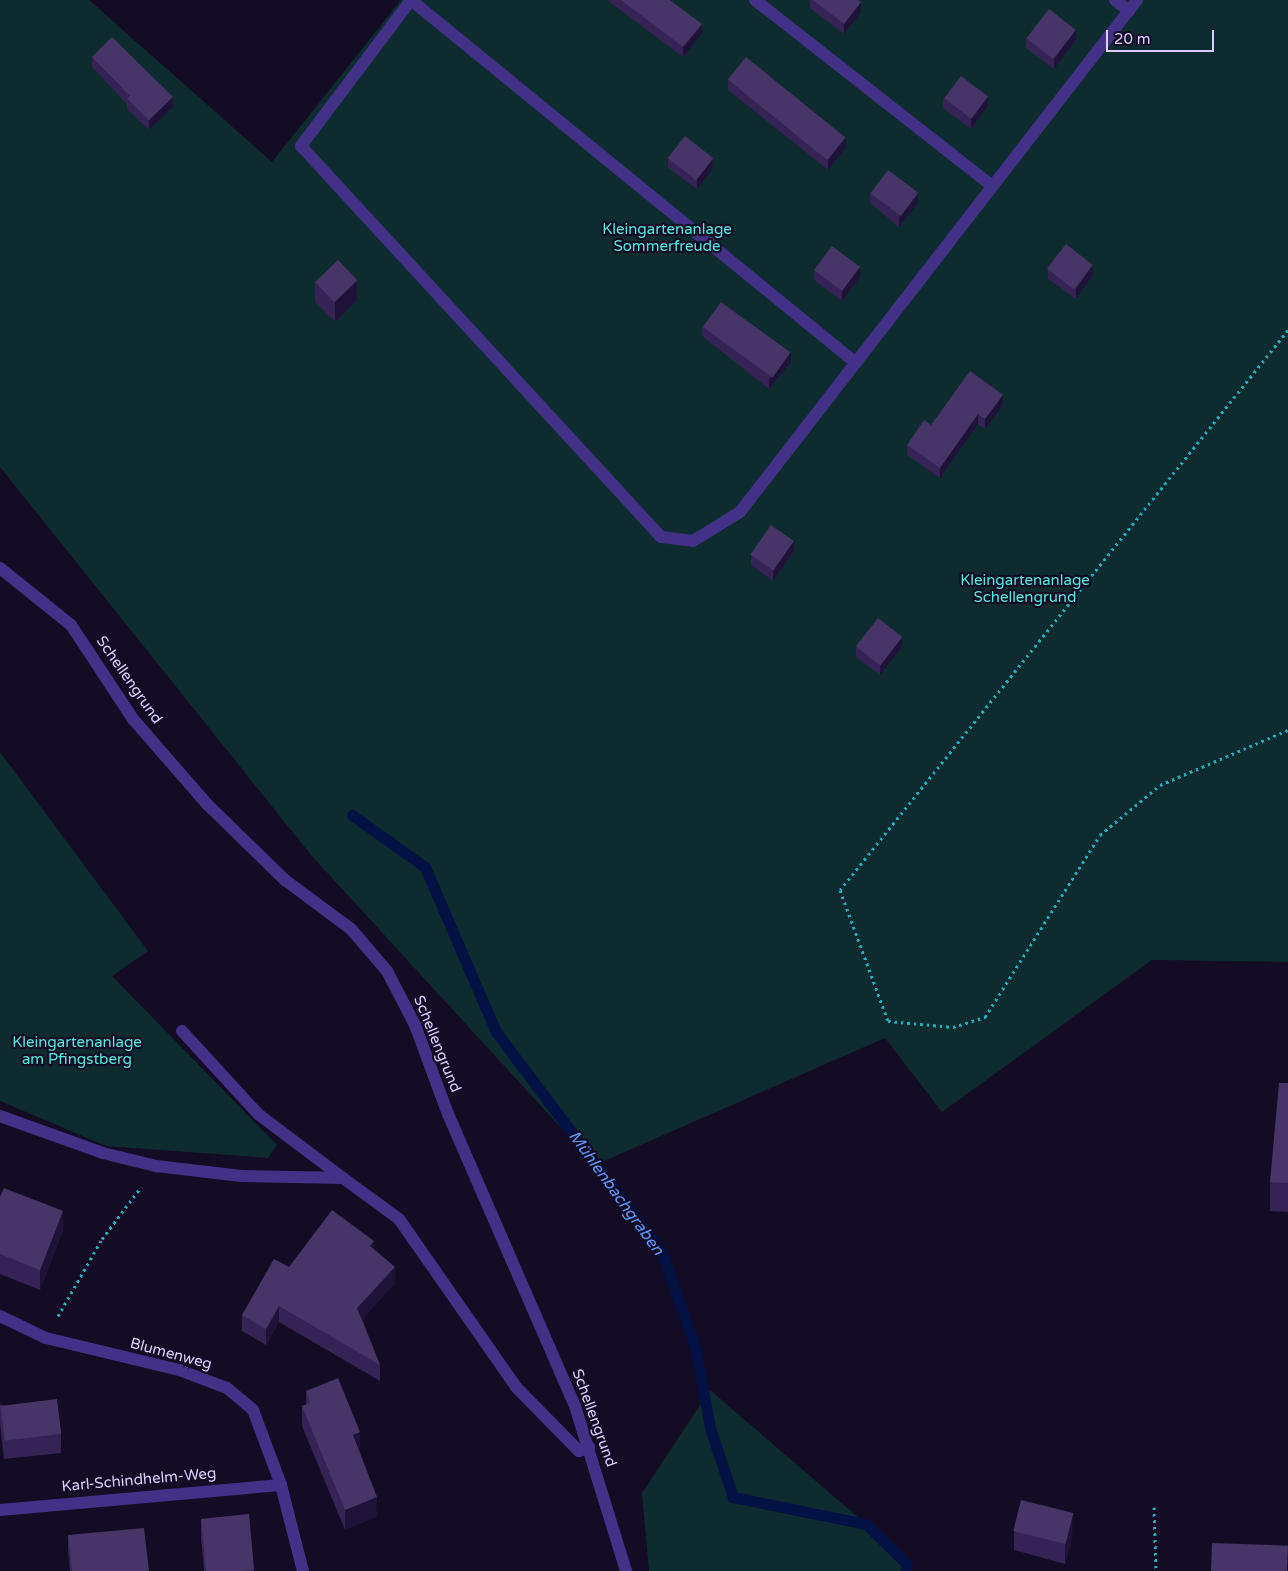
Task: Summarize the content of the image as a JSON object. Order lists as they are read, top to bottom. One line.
{"streets":{"street":["Schellengrund","Blumenweg","Karl-Schindhelm-Weg"]},"crossings":[["Blumenweg","Karl-Schindhelm-Weg"]],"water":["Mühlenbachgraben"],"parks":["Kleingartenanlage Sommerfreude","Kleingartenanlage Schellengrund","Kleingartenanlage am Pfingstberg"],"scale_bar":"20 m"}
